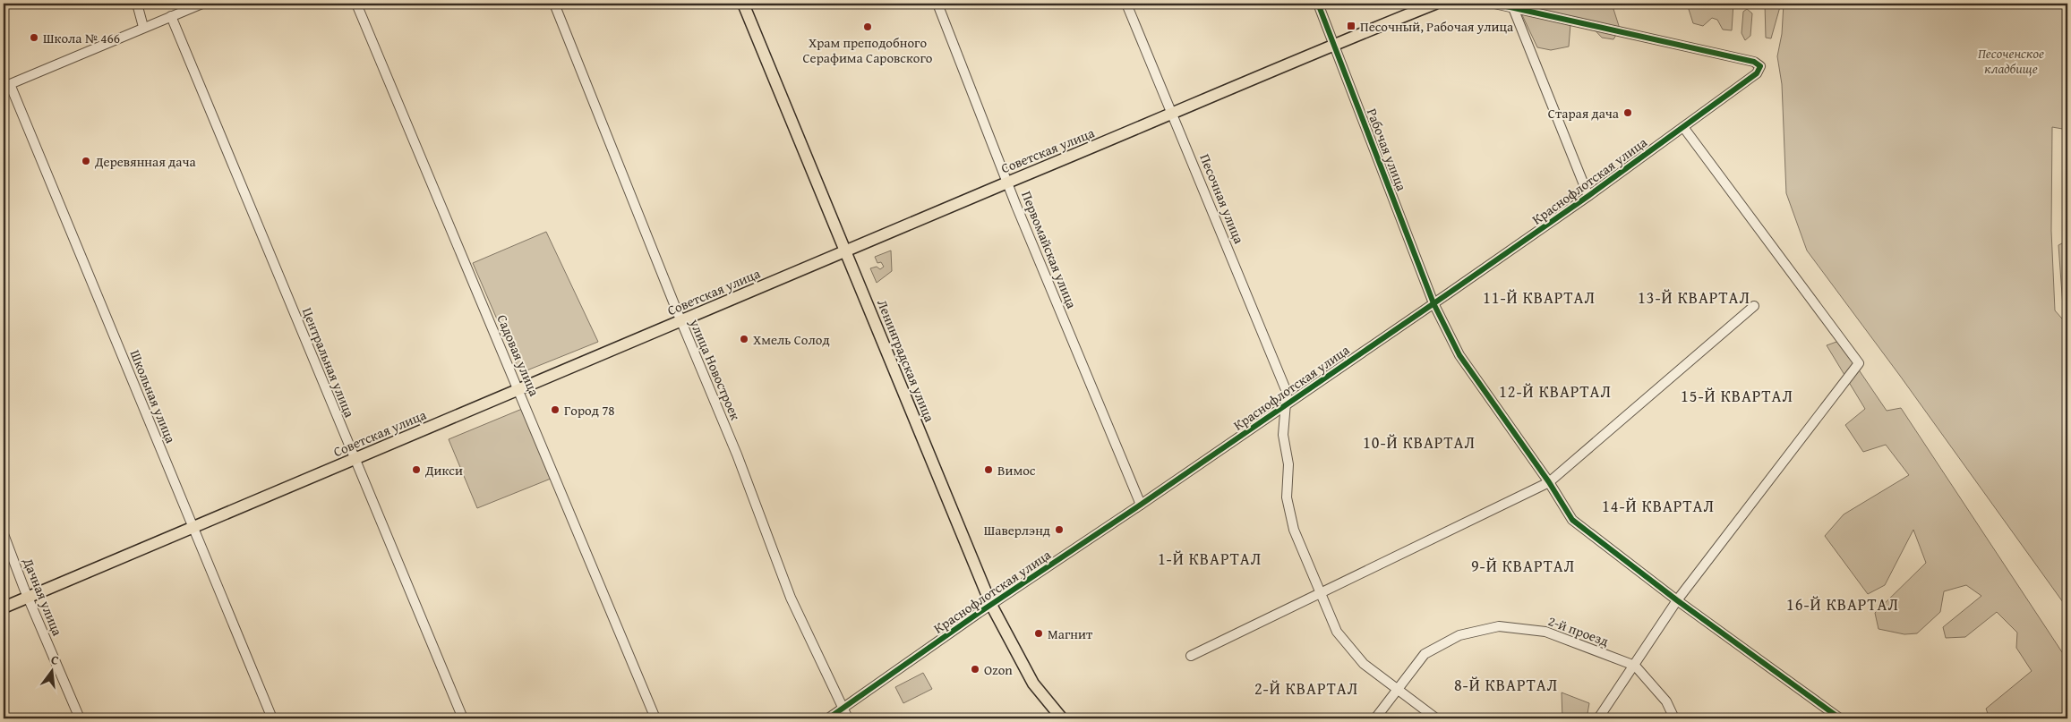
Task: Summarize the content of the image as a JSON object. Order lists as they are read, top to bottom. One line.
{"streets":{"main road":["Советская улица","Ленинградская улица"],"street":["Рабочая улица","Краснофлотская улица","Песочная улица","Первомайская улица","Садовая улица","Центральная улица","улица Новостроек","Школьная улица","Дачная улица","2-й проезд"]},"crossings":[["Рабочая улица","Советская улица"],["Рабочая улица","Краснофлотская улица"],["Советская улица","Песочная улица"],["Советская улица","Первомайская улица"],["Советская улица","Садовая улица"],["Советская улица","Ленинградская улица"],["Советская улица","Центральная улица"],["Советская улица","улица Новостроек"],["Советская улица","Школьная улица"],["Советская улица","Дачная улица"],["Краснофлотская улица","Песочная улица"],["Краснофлотская улица","Первомайская улица"],["Краснофлотская улица","Ленинградская улица"],["Краснофлотская улица","улица Новостроек"],["Песочная улица","2-й проезд"]],"districts":["11-Й КВАРТАЛ","13-Й КВАРТАЛ","12-Й КВАРТАЛ","15-Й КВАРТАЛ","10-Й КВАРТАЛ","14-Й КВАРТАЛ","1-Й КВАРТАЛ","9-Й КВАРТАЛ","16-Й КВАРТАЛ","8-Й КВАРТАЛ","2-Й КВАРТАЛ"],"parks":["Песоченское кладбище"],"places":{"transit":["Песочный, Рабочая улица"],"other":["Храм преподобного Серафима Саровского","Школа № 466","Старая дача","Деревянная дача","Хмель Солод","Город 78","Дикси","Вимос","Шаверлэнд","Магнит","Ozon"]},"north":"top"}
